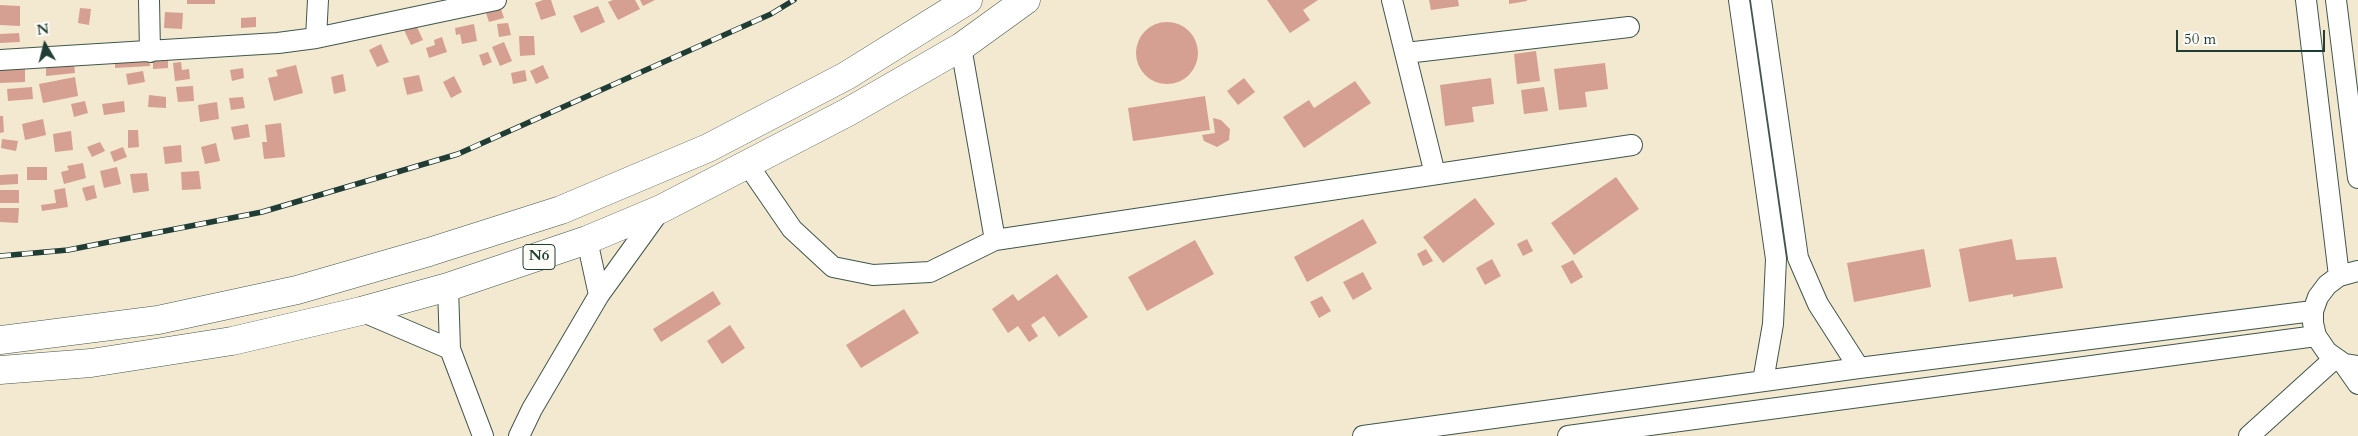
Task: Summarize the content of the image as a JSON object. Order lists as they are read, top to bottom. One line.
{"streets":{"highway":["N6"]},"scale_bar":"50 m","north":"top"}
